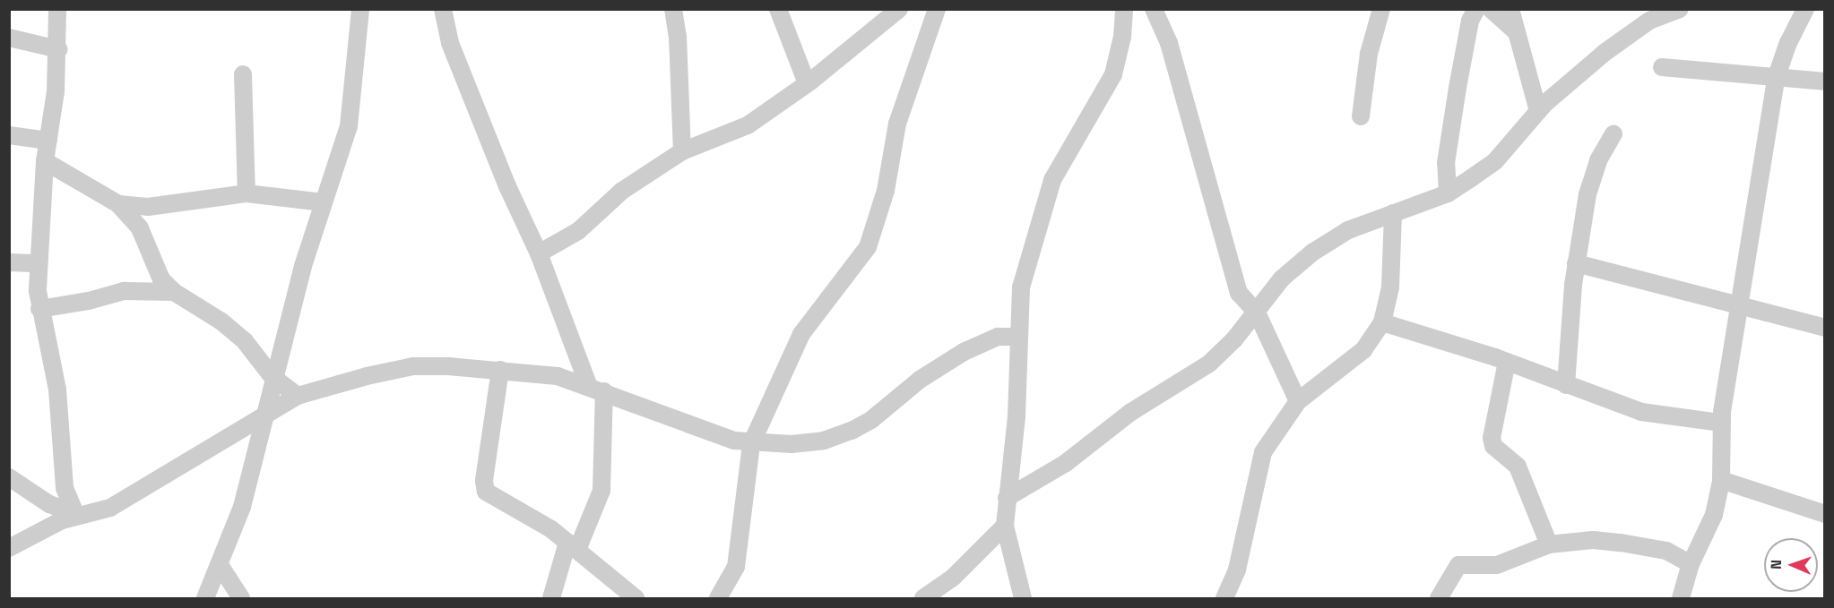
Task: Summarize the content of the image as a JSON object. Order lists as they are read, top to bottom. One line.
{"north":"left"}
